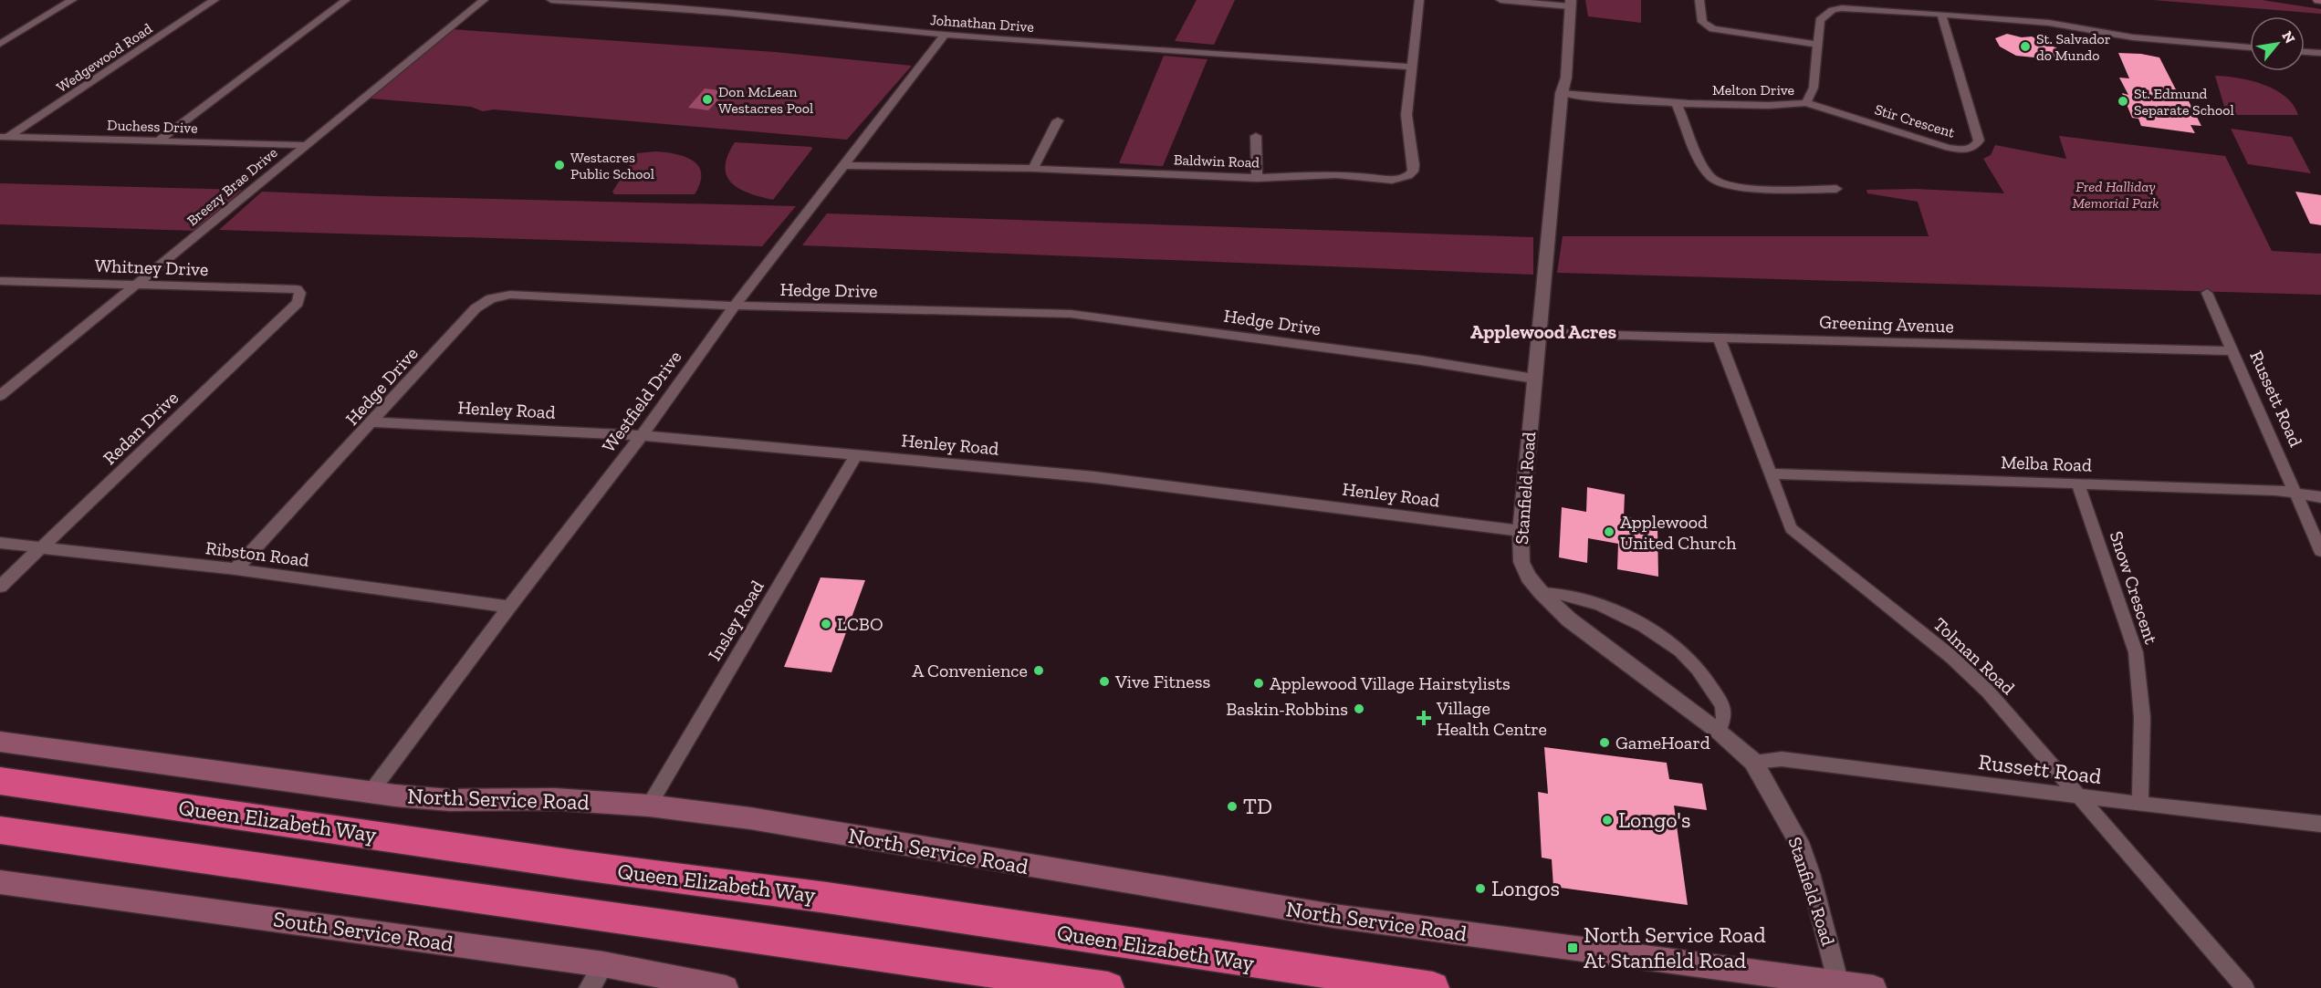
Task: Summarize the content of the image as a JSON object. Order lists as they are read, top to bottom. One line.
{"streets":{"highway":["Queen Elizabeth Way"],"main road":["North Service Road","South Service Road"],"street":["Johnathan Drive","Wedgewood Road","Melton Drive","Stir Crescent","Duchess Drive","Baldwin Road","Breezy Brae Drive","Whitney Drive","Hedge Drive","Greening Avenue","Russett Road","Westfield Drive","Henley Road","Redan Drive","Melba Road","Stanfield Road","Ribston Road","Snow Crescent","Insley Road","Tolman Road"]},"crossings":[["Johnathan Drive","Baldwin Road"],["Johnathan Drive","Westfield Drive"],["Wedgewood Road","Duchess Drive"],["Melton Drive","Stir Crescent"],["Melton Drive","Stanfield Road"],["Duchess Drive","Breezy Brae Drive"],["Baldwin Road","Westfield Drive"],["Breezy Brae Drive","Whitney Drive"],["Whitney Drive","Redan Drive"],["Hedge Drive","Westfield Drive"],["Hedge Drive","Henley Road"],["Hedge Drive","Stanfield Road"],["Hedge Drive","Ribston Road"],["Greening Avenue","Russett Road"],["Greening Avenue","Stanfield Road"],["Greening Avenue","Tolman Road"],["Russett Road","Melba Road"],["Russett Road","Stanfield Road"],["Russett Road","Snow Crescent"],["Russett Road","Tolman Road"],["Westfield Drive","Henley Road"],["Westfield Drive","Ribston Road"],["Westfield Drive","North Service Road"],["Henley Road","Stanfield Road"],["Henley Road","Insley Road"],["Redan Drive","Ribston Road"],["Melba Road","Snow Crescent"],["Melba Road","Tolman Road"],["Stanfield Road","North Service Road"],["Insley Road","North Service Road"]],"districts":["Applewood Acres"],"parks":["Fred Halliday Memorial Park"],"places":{"other":["St. Salvador do Mundo","Don McLean Westacres Pool","St. Edmund Separate School","Westacres Public School","Applewood United Church","LCBO","A Convenience","Vive Fitness","Applewood Village Hairstylists","Baskin-Robbins","GameHoard","TD","Longo's","Longos"],"health":["Village Health Centre"],"transit":["North Service Road At Stanfield Road"]},"north":"top right"}
